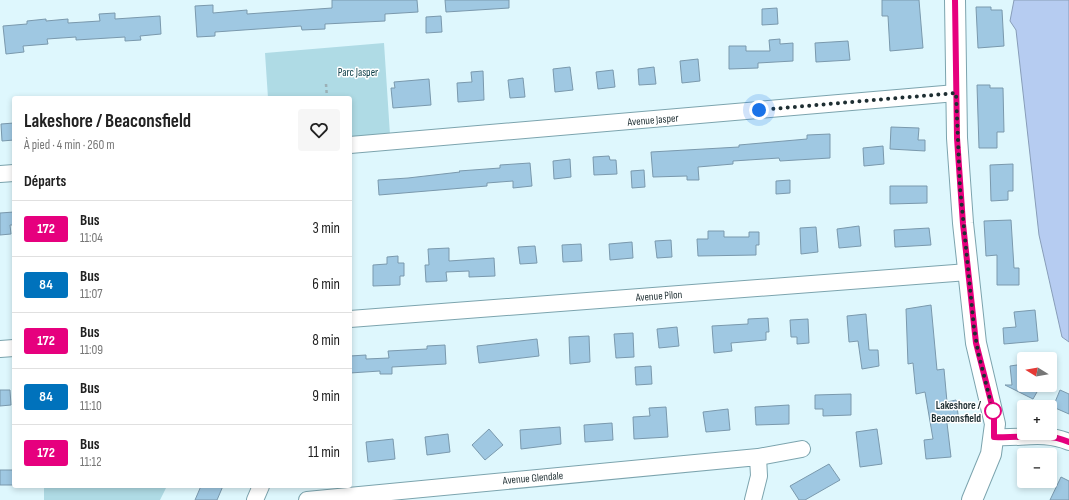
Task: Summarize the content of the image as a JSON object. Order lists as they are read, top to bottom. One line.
{"streets":{"street":["Avenue Jasper","Avenue Pilon","Avenue Glendale"]},"parks":["Parc Jasper"],"places":["Lakeshore / Beaconsfield"],"lines":["bus line 172"],"north":"left","page":{"heading":[["Lakeshore / Beaconsfield","À pied · 4 min · 260 m"],"Départs"],"list":[{"mark":"172","name":"Bus","note":"11:04","value":"3 min"},{"mark":"84","name":"Bus","note":"11:07","value":"6 min"},{"mark":"172","name":"Bus","note":"11:09","value":"8 min"},{"mark":"84","name":"Bus","note":"11:10","value":"9 min"},{"mark":"172","name":"Bus","note":"11:12","value":"11 min"}],"map_buttons":["+","−"]}}
